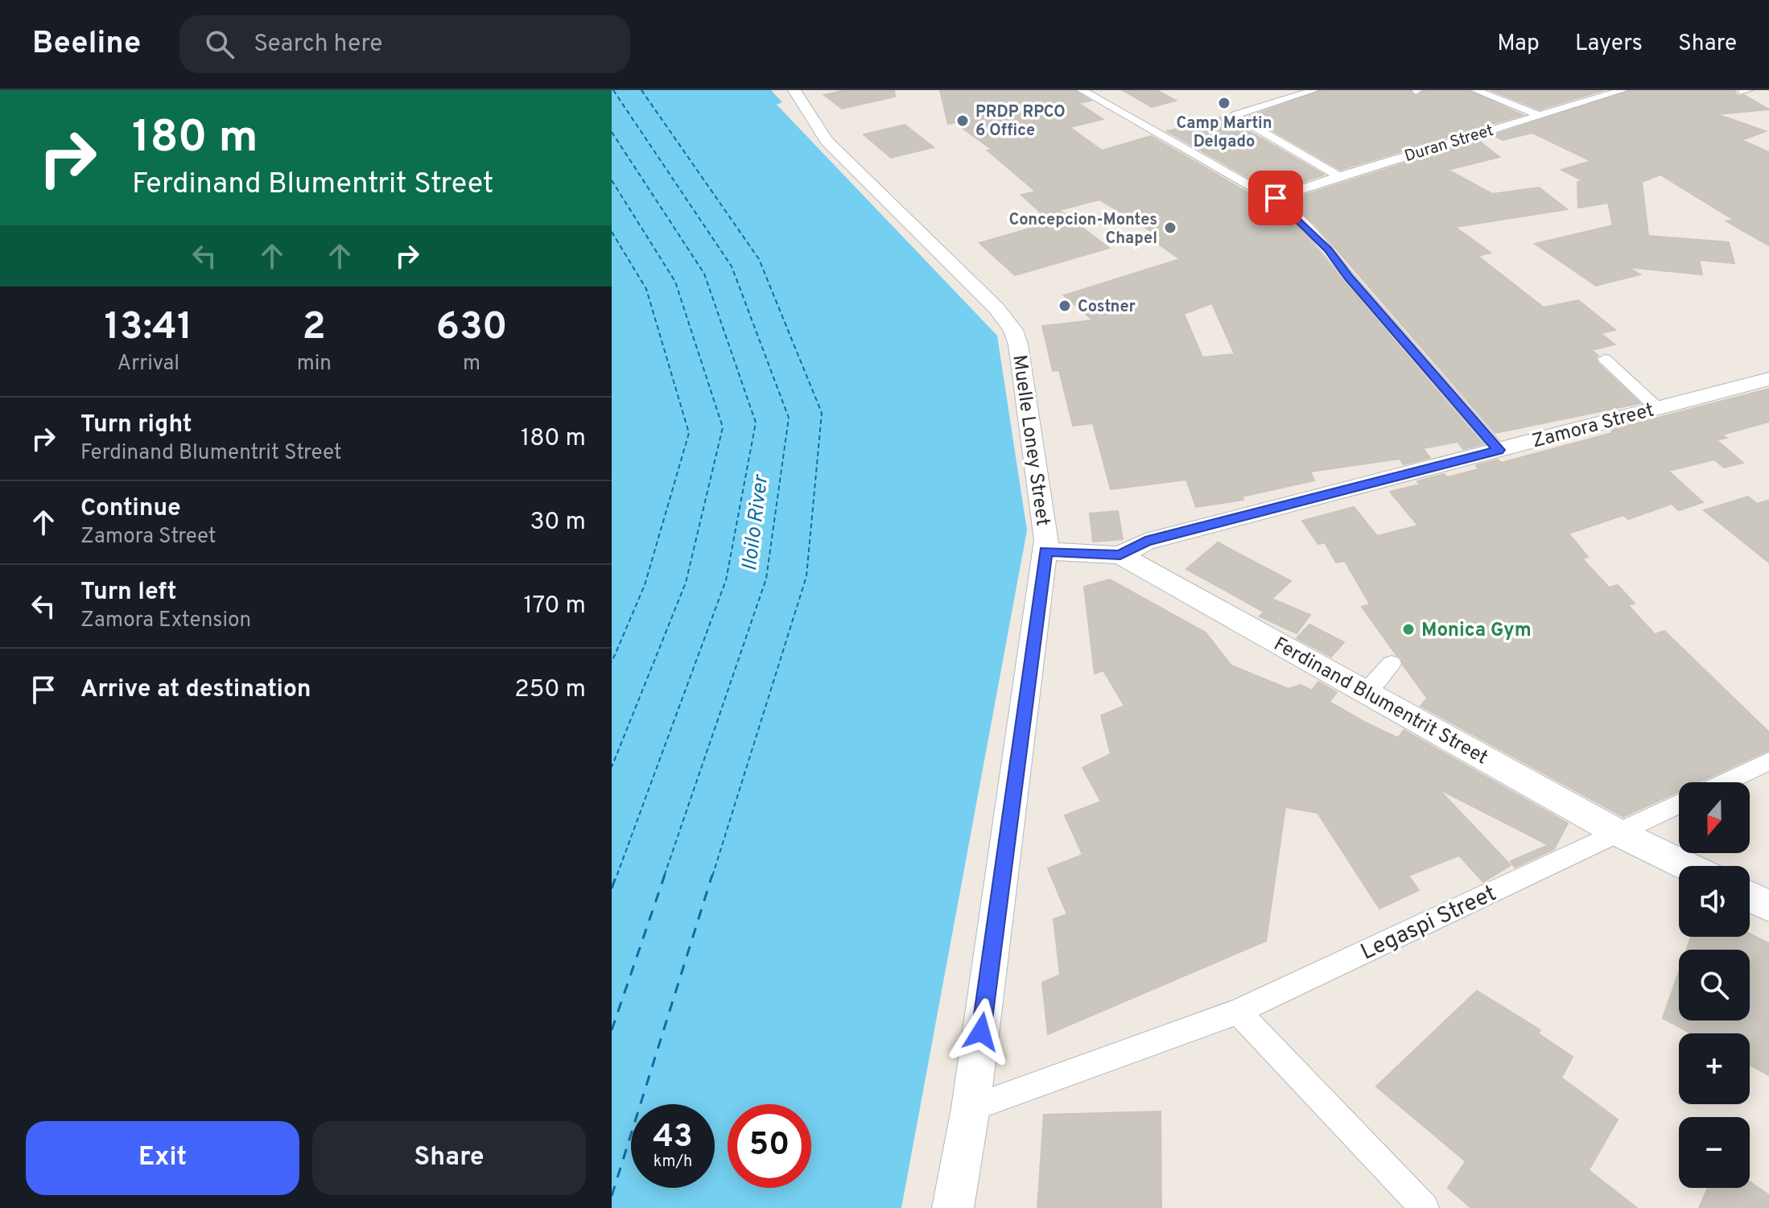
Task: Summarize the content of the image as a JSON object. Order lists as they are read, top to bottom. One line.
{"streets":{"main road":["Zamora Street","Muelle Loney Street","Ferdinand Blumentrit Street"],"street":["Duran Street","Legaspi Street"]},"crossings":[["Zamora Street","Ferdinand Blumentrit Street"],["Muelle Loney Street","Ferdinand Blumentrit Street"],["Muelle Loney Street","Legaspi Street"],["Ferdinand Blumentrit Street","Legaspi Street"]],"water":["Iloilo River"],"places":["Camp Martin Delgado","PRDP RPCO 6 Office","Concepcion-Montes Chapel","Costner","Monica Gym"],"north":"bottom","page":{"header":"Beeline","search":"Search here","nav":["Map","Layers","Share"],"turn":["180 m","Ferdinand Blumentrit Street"],"eta":["13:41","Arrival","2","min","630","m"],"list":[{"name":"Turn right","note":"Ferdinand Blumentrit Street","value":"180 m"},{"name":"Continue","note":"Zamora Street","value":"30 m"},{"name":"Turn left","note":"Zamora Extension","value":"170 m"},{"name":"Arrive at destination","value":"250 m"}],"map_buttons":["+","−"],"speed":"43 km/h","limit":"50","buttons":["Exit","Share"]}}
